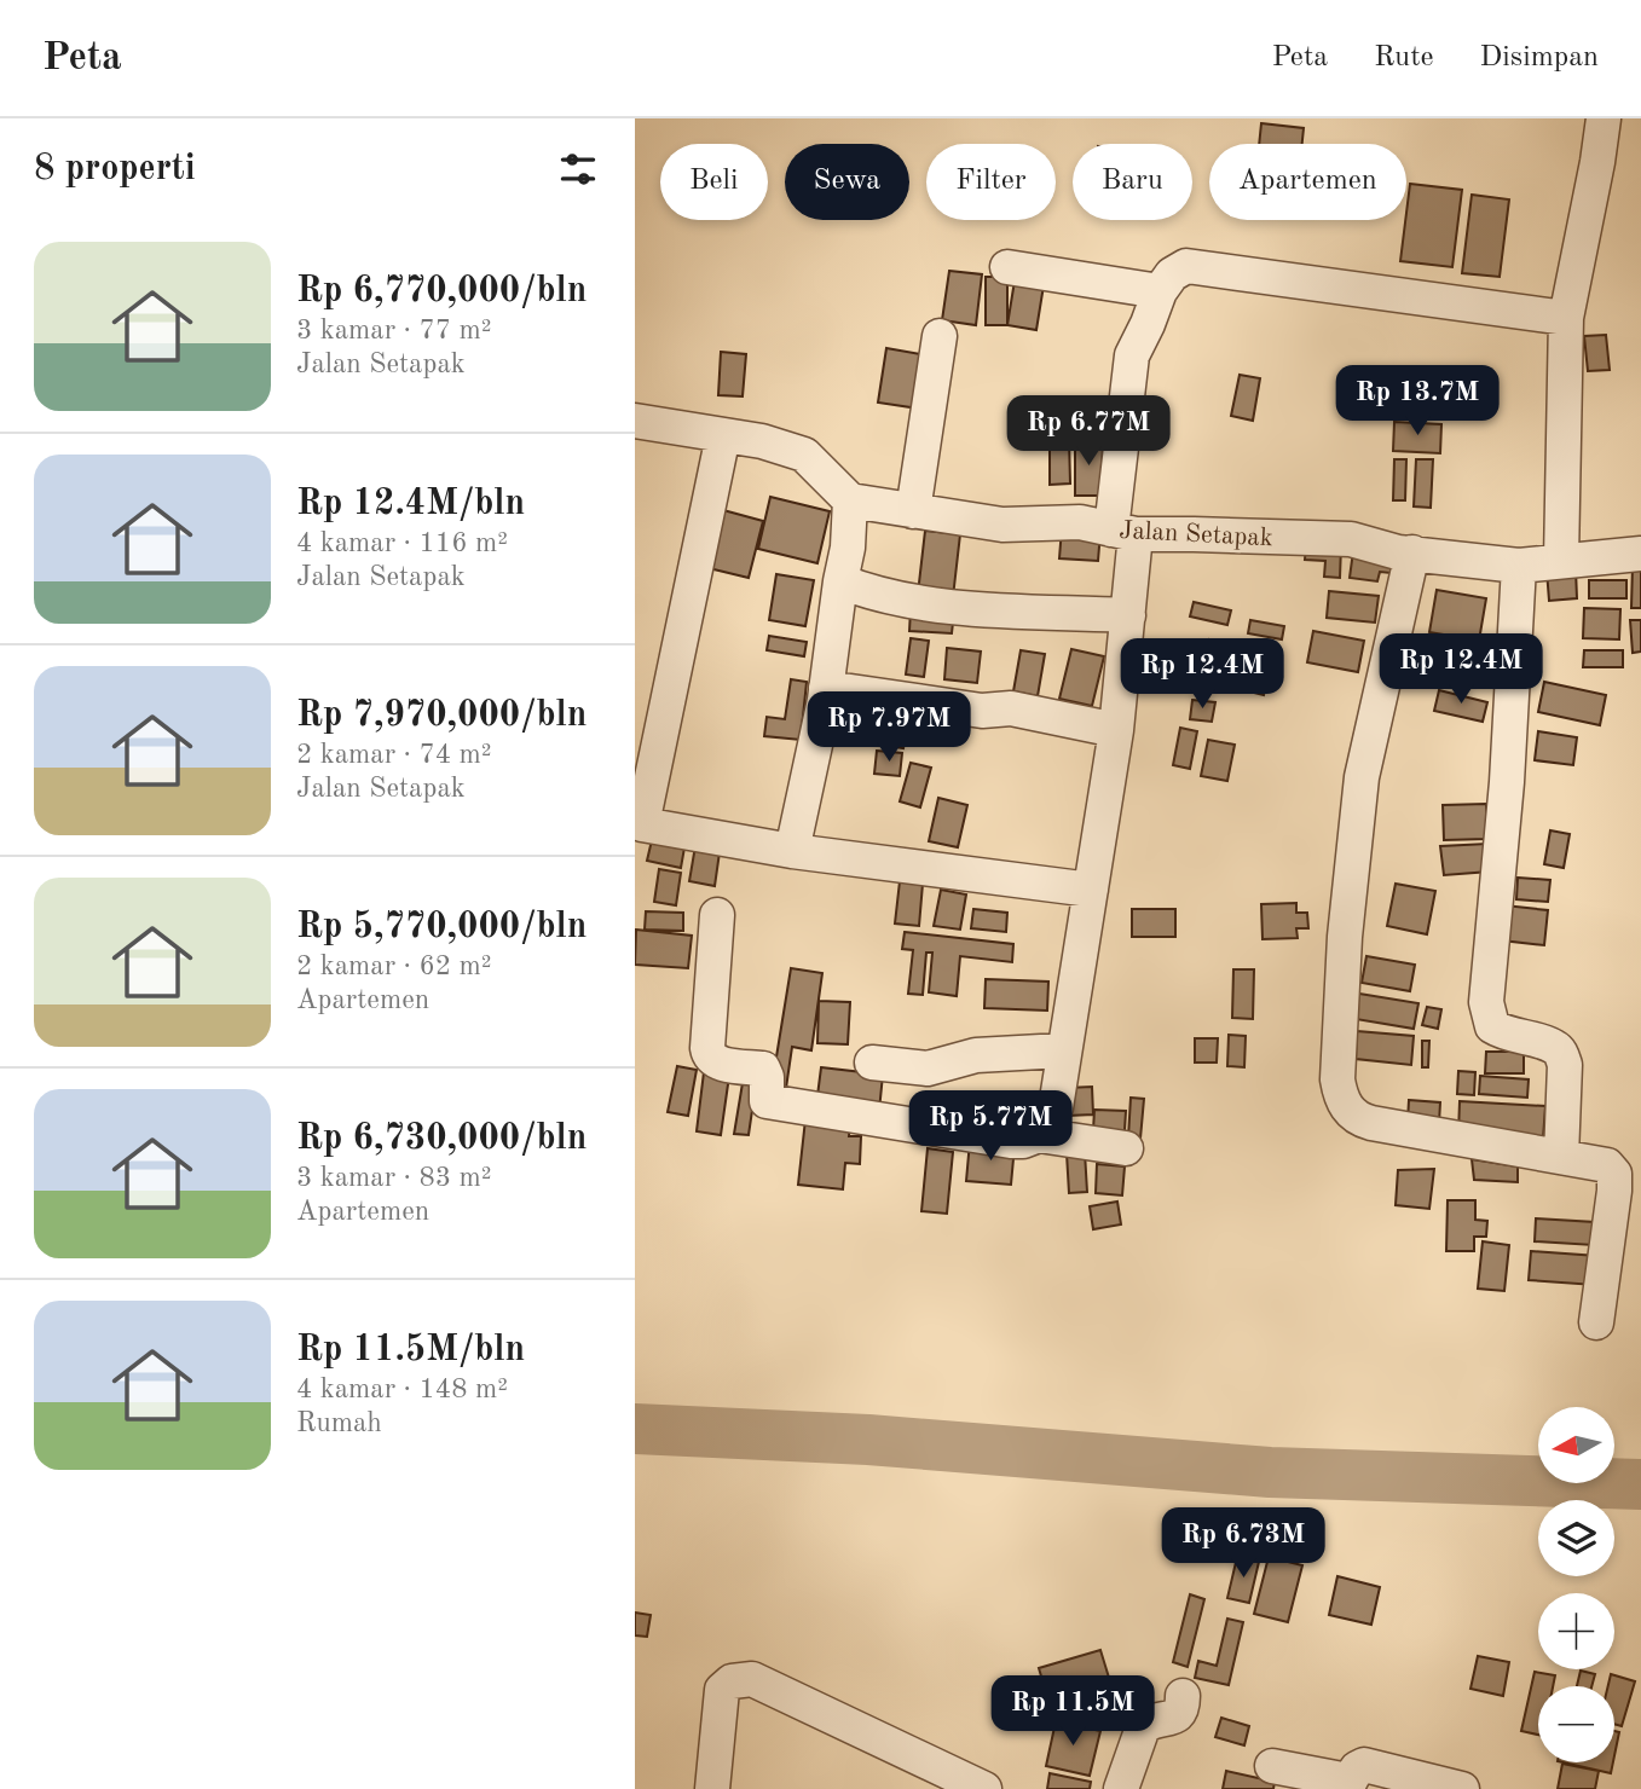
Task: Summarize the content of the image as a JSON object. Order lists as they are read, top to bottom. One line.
{"streets":{"street":["Jalan Setapak"]},"north":"left","page":{"header":"Peta","nav":["Peta","Rute","Disimpan"],"heading":"8 properti","chip":["Beli","Sewa","Filter","Baru","Apartemen"],"list":[{"name":"Rp 6,770,000/bln","note":"3 kamar · 77 m² · Jalan Setapak"},{"name":"Rp 12.4M/bln","note":"4 kamar · 116 m² · Jalan Setapak"},{"name":"Rp 7,970,000/bln","note":"2 kamar · 74 m² · Jalan Setapak"},{"name":"Rp 5,770,000/bln","note":"2 kamar · 62 m² · Apartemen"},{"name":"Rp 6,730,000/bln","note":"3 kamar · 83 m² · Apartemen"},{"name":"Rp 11.5M/bln","note":"4 kamar · 148 m² · Rumah"}],"price":["Rp 13.7M","Rp 6.77M","Rp 12.4M","Rp 12.4M","Rp 7.97M","Rp 5.77M","Rp 6.73M","Rp 11.5M"],"map_buttons":["+","−"]}}
